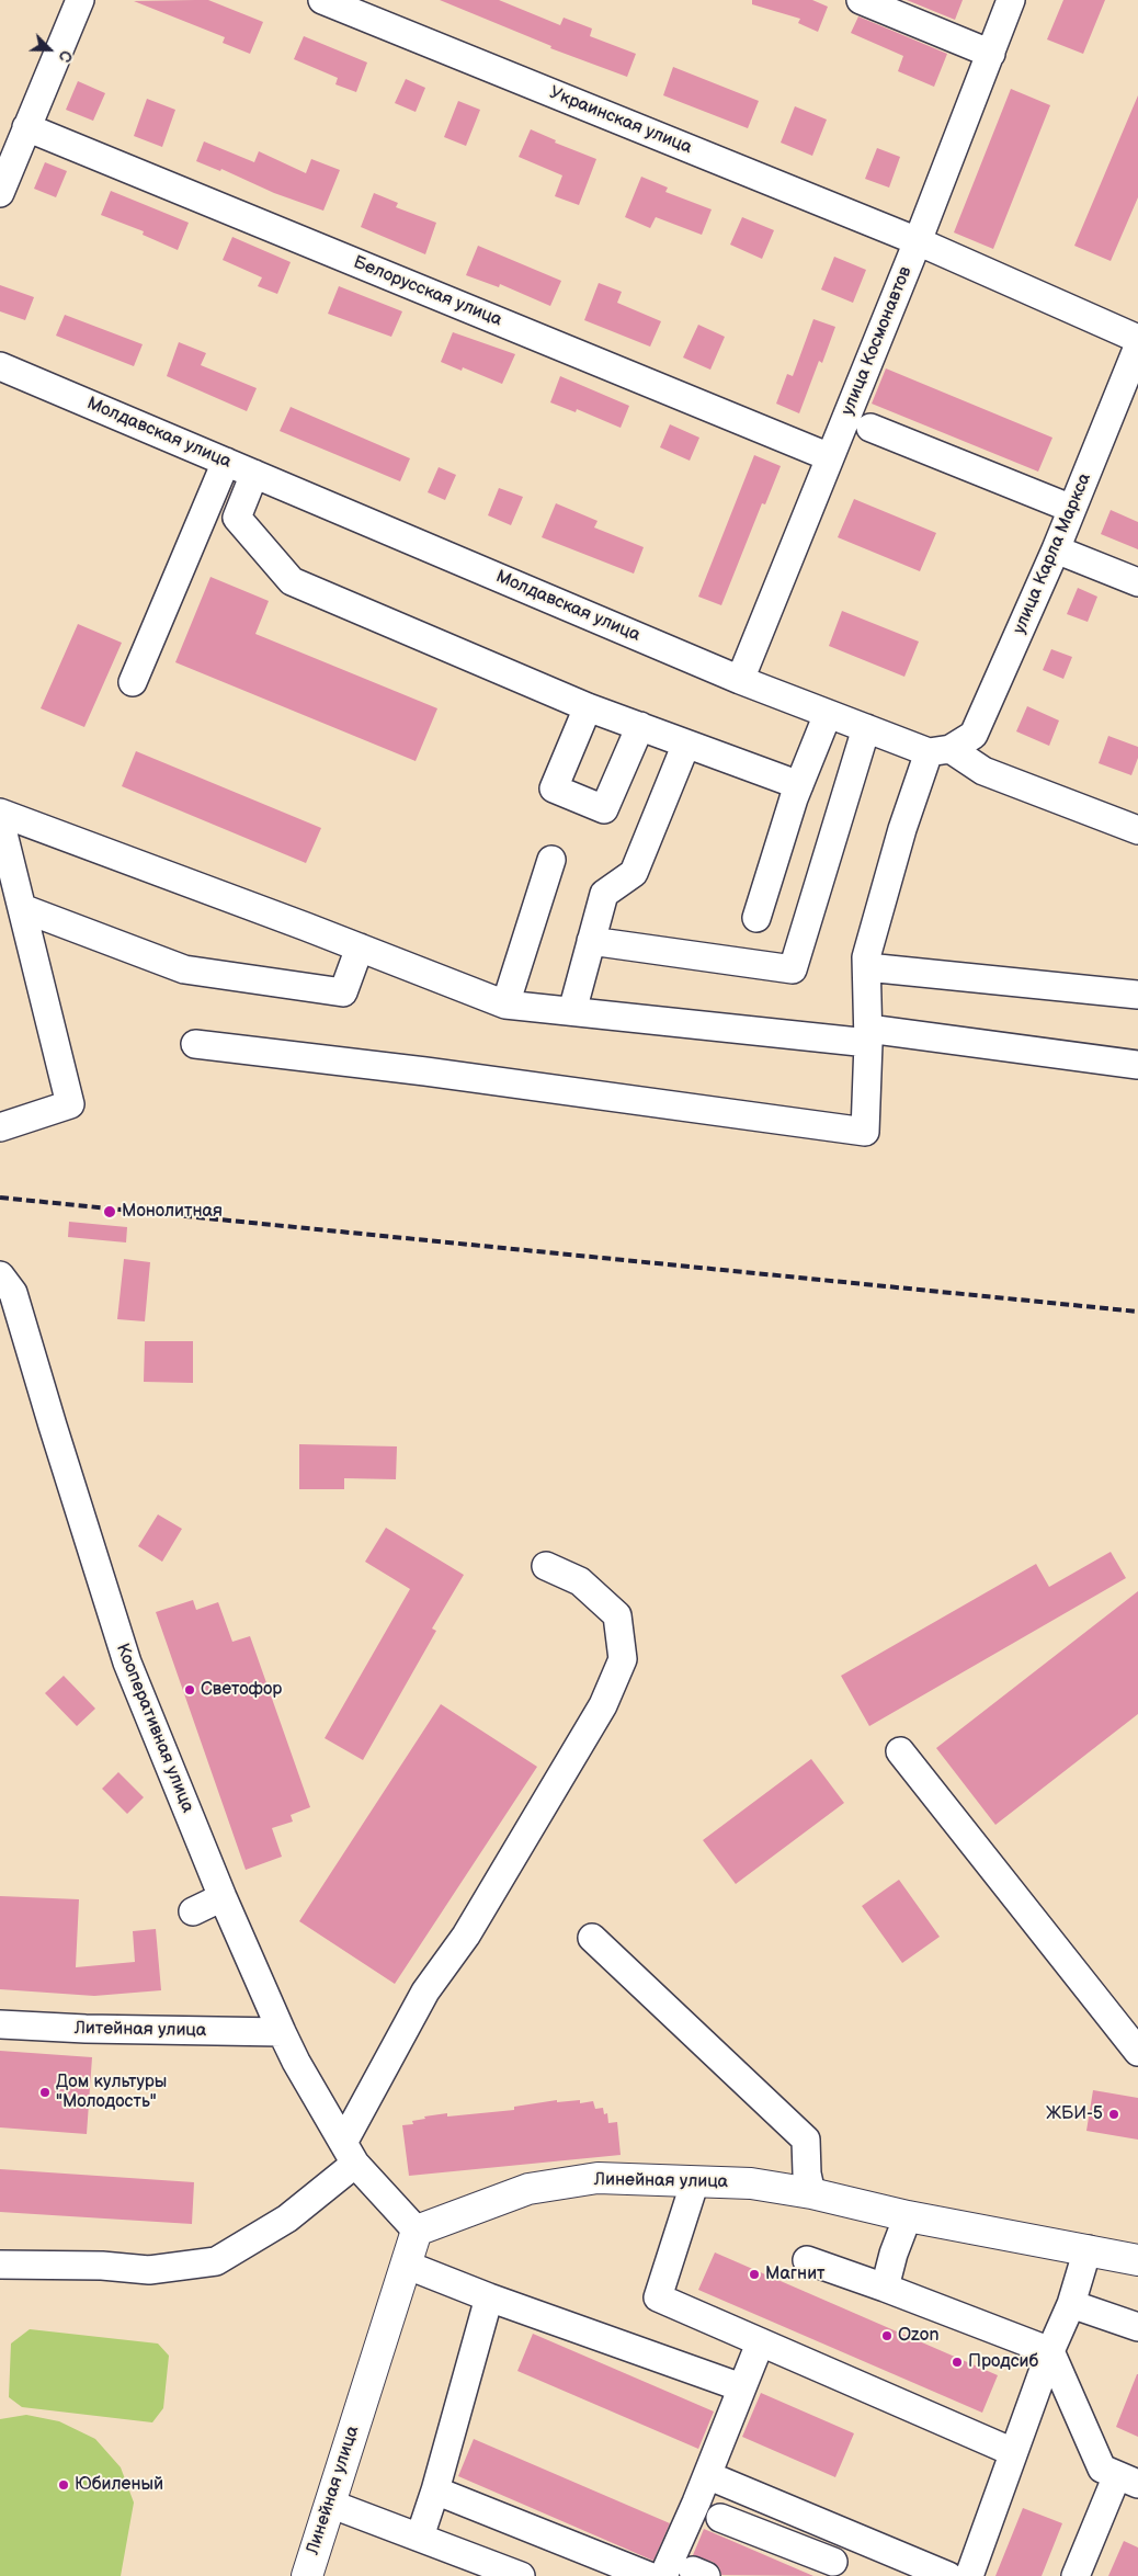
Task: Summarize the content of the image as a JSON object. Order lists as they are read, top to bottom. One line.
{"streets":{"main road":["Линейная улица"],"street":["Украинская улица","Белорусская улица","улица Космонавтов","Молдавская улица","улица Карла Маркса","Кооперативная улица","Литейная улица"]},"crossings":[["Украинская улица","улица Космонавтов"],["Белорусская улица","улица Космонавтов"],["улица Космонавтов","Молдавская улица"],["Молдавская улица","улица Карла Маркса"],["Кооперативная улица","Литейная улица"],["Кооперативная улица","Линейная улица"]],"places":["Монолитная","Светофор","Дом культуры \"Молодость\"","ЖБИ-5","Магнит","Ozon","Продсиб","Юбиленый"],"north":"bottom right"}
